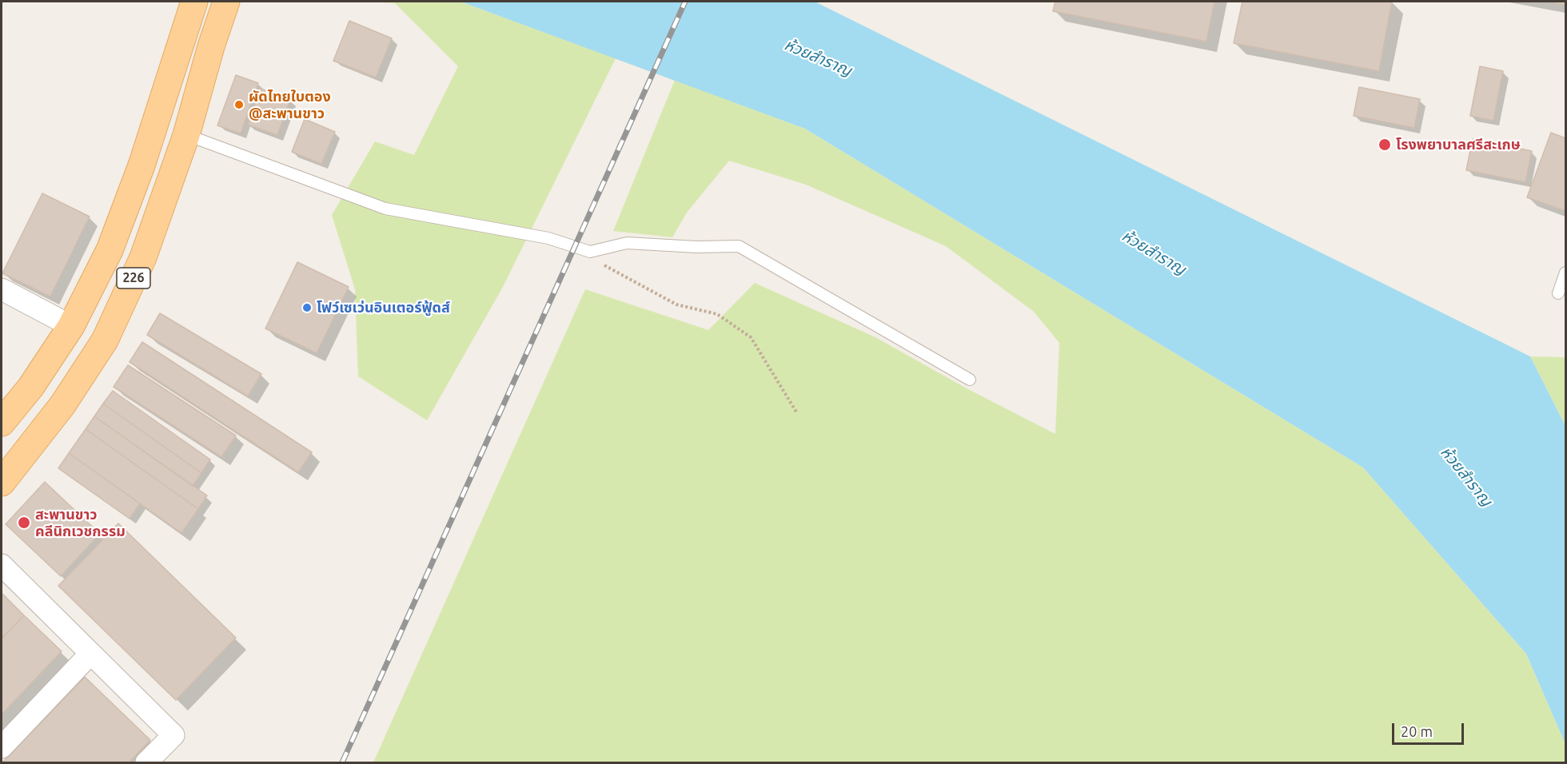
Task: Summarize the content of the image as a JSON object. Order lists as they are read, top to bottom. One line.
{"streets":{"main road":["226"]},"water":["ห้วยสำราญ"],"places":["ผัดไทยใบตอง @สะพานขาว","โรงพยาบาลศรีสะเกษ","โฟว์เซเว่นอินเตอร์ฟู้ดส์","สะพานขาว คลีนิกเวชกรรม"],"scale_bar":"20 m"}
